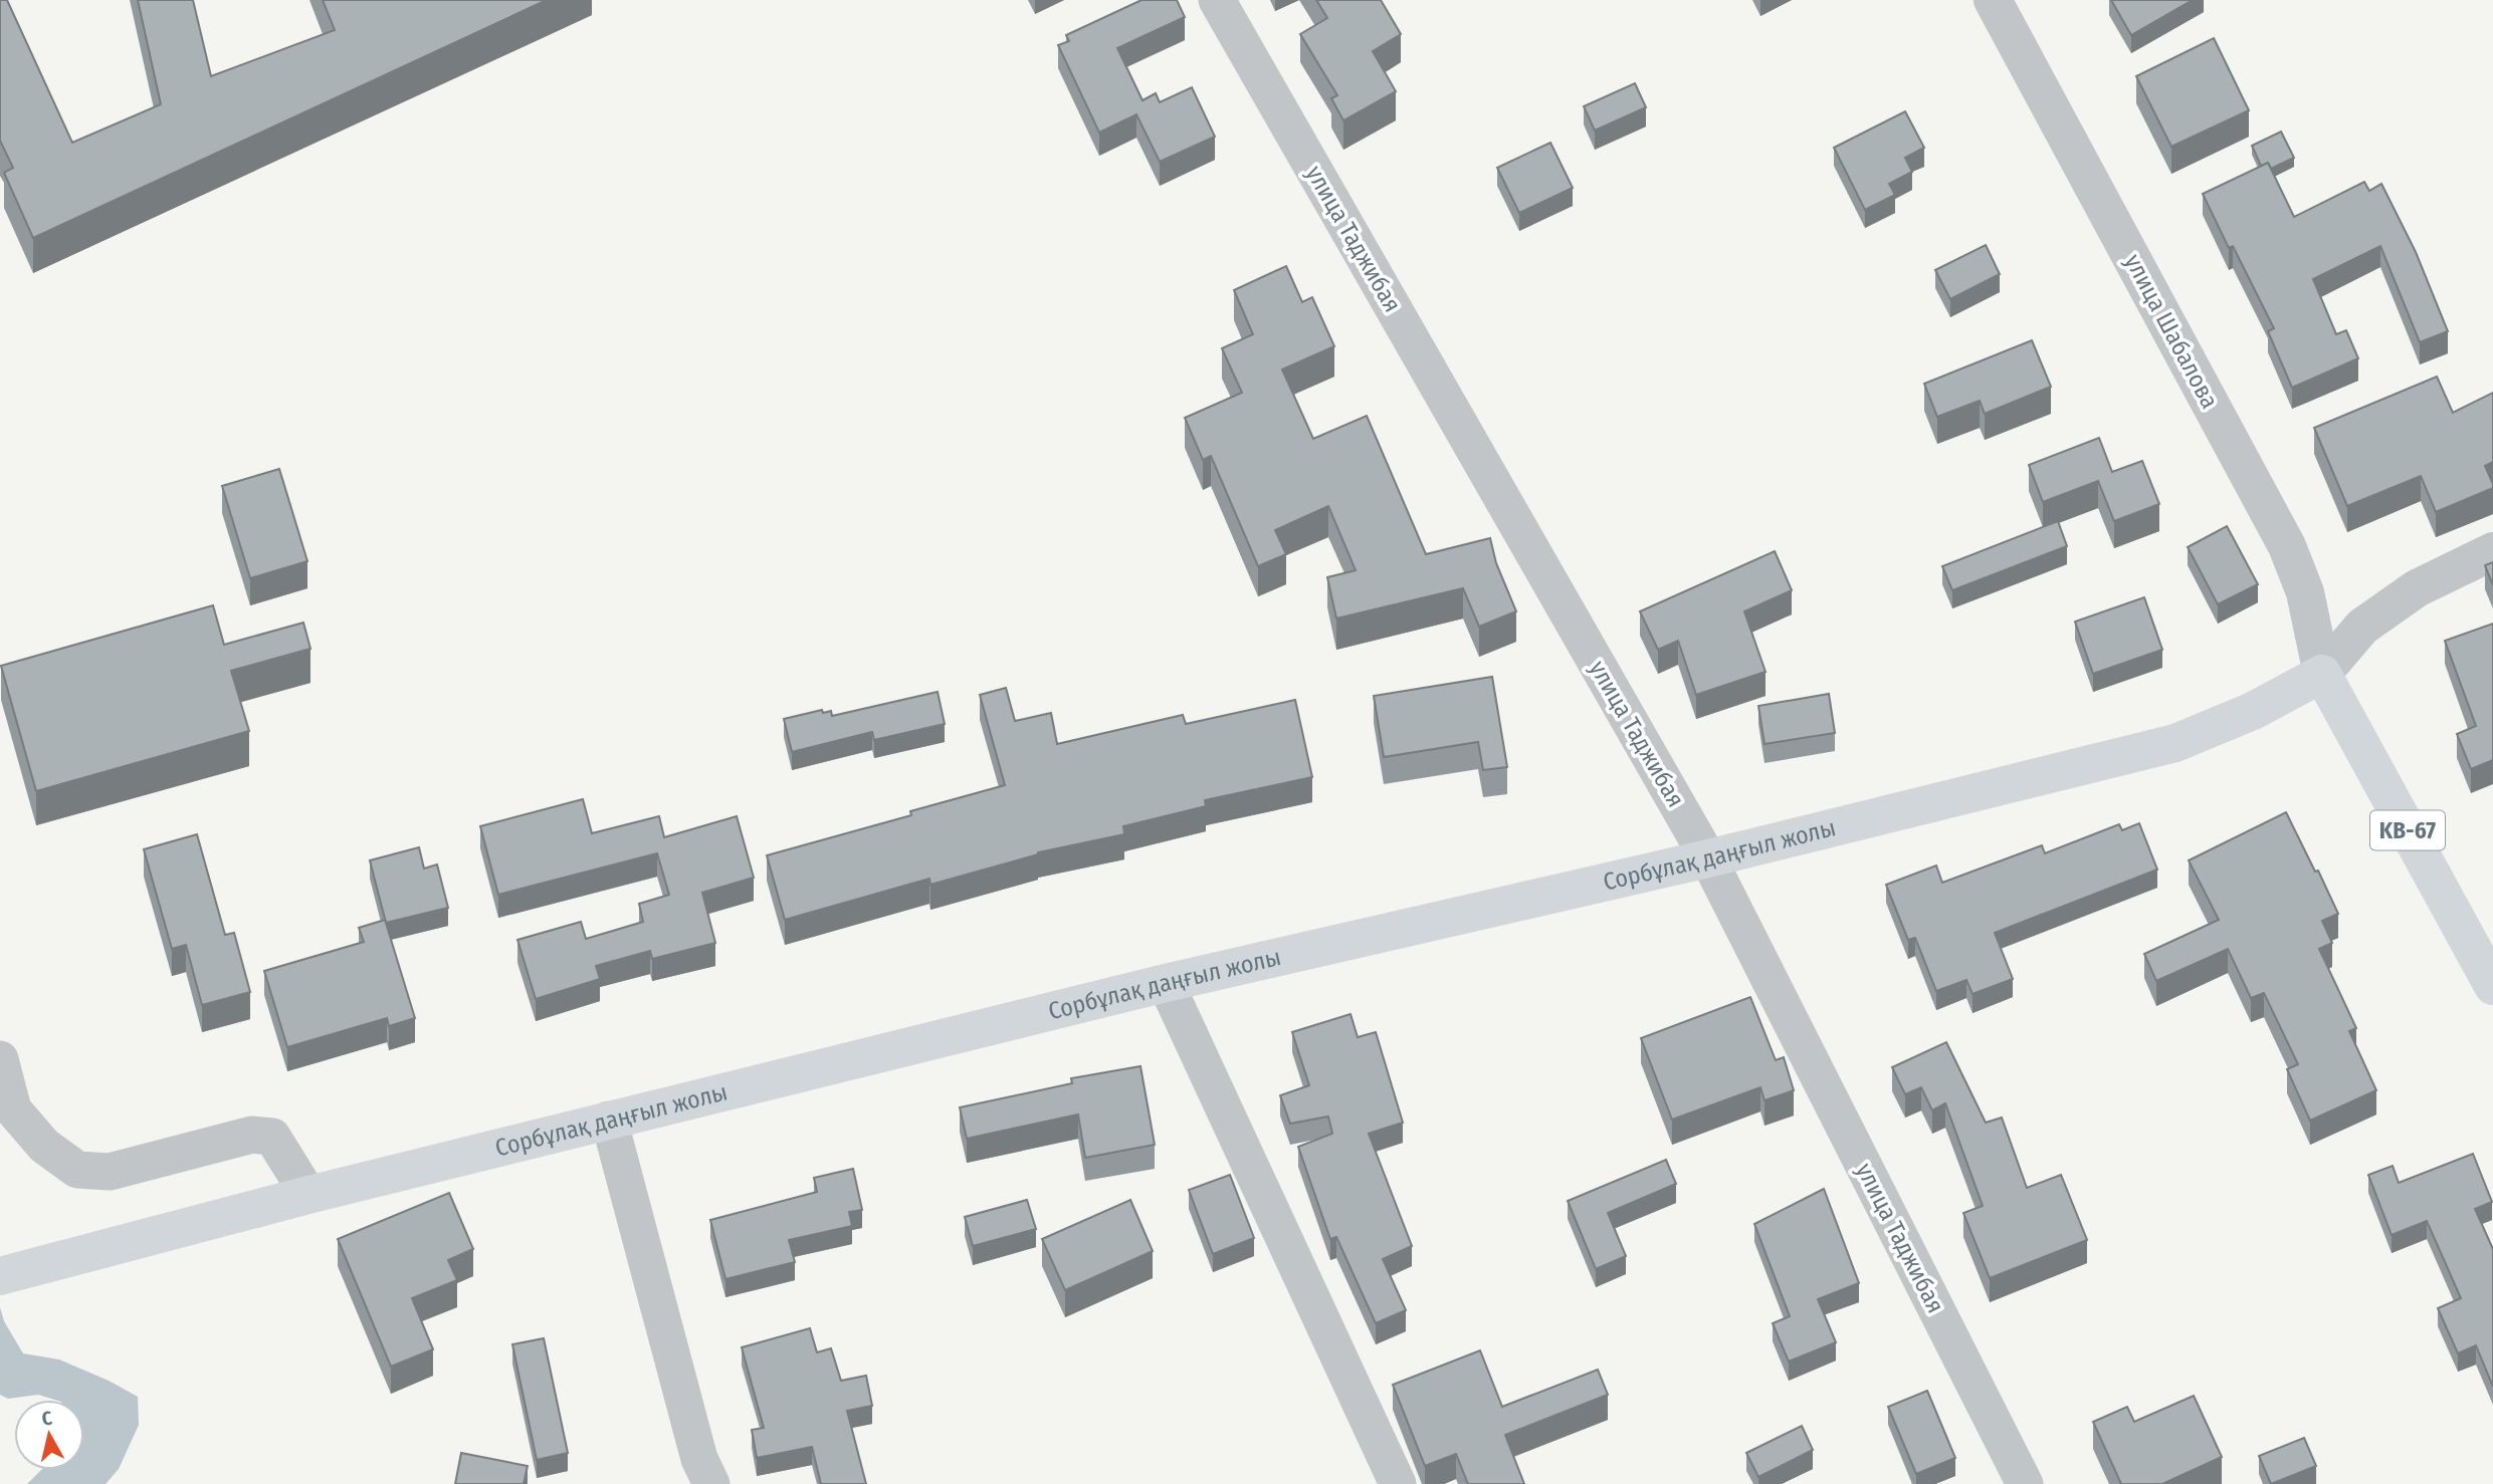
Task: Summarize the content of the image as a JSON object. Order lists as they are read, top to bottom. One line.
{"streets":{"main road":["KB-67","Сорбұлақ даңғыл жолы"],"street":["улица Таджибая","улица Шабалова"]},"crossings":[["улица Таджибая","Сорбұлақ даңғыл жолы"],["улица Шабалова","KB-67"],["улица Шабалова","Сорбұлақ даңғыл жолы"],["KB-67","Сорбұлақ даңғыл жолы"]],"north":"top"}
